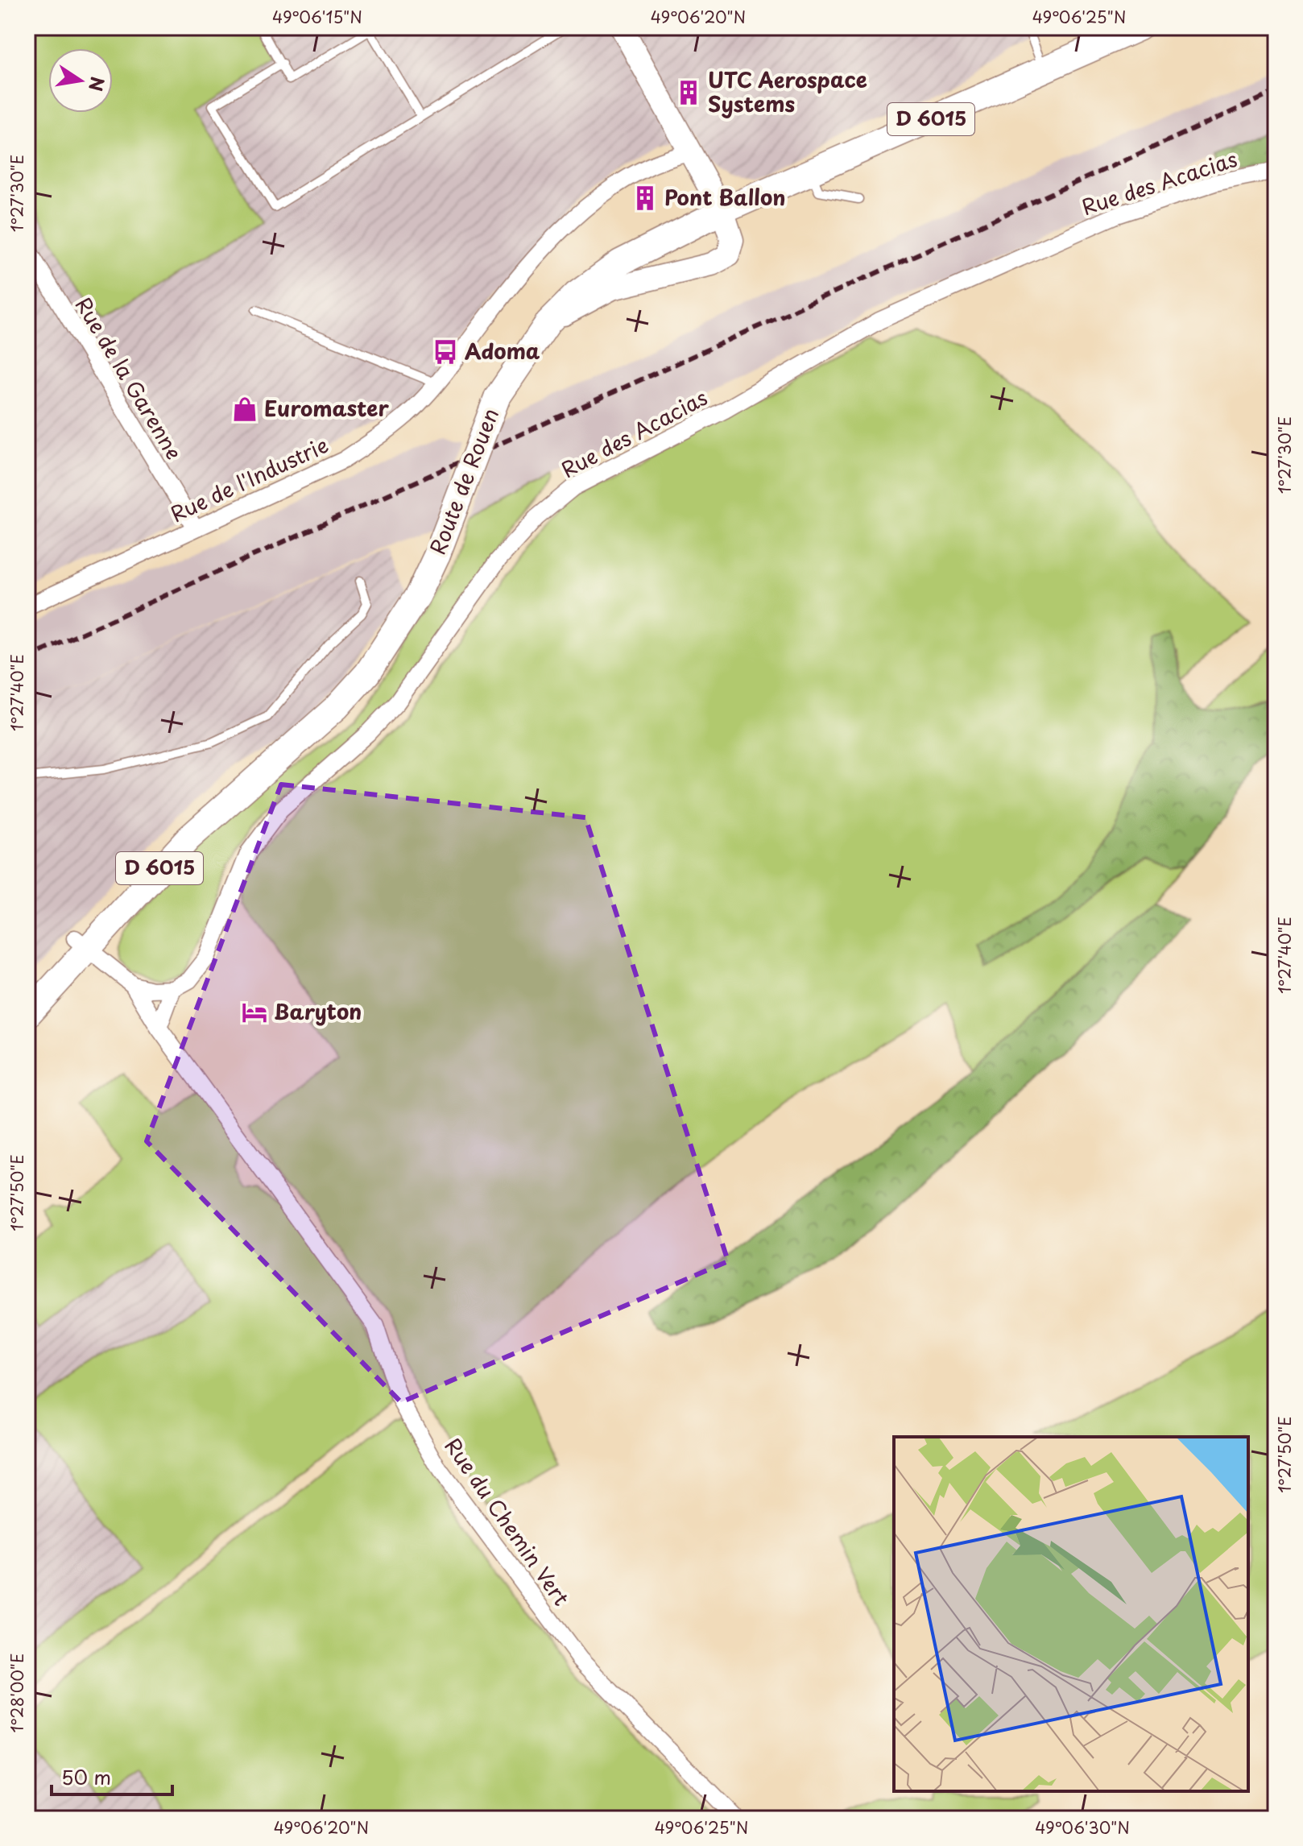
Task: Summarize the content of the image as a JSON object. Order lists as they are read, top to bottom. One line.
{"streets":{"main road":["D 6015","Route de Rouen"],"street":["Rue des Acacias","Rue de la Garenne","Rue de l'Industrie","Rue du Chemin Vert"]},"crossings":[["Rue de la Garenne","Rue de l'Industrie"],["Route de Rouen","Rue du Chemin Vert"]],"places":{"building":["UTC Aerospace Systems","Pont Ballon"],"bus stop":["Adoma"],"shop":["Euromaster"],"hotel":["Baryton"]},"scale_bar":"50 m","north":"right","coordinates":["49°06'15\"N","49°06'20\"N","49°06'25\"N","1°27'30\"E","1°27'40\"E","1°27'50\"E","1°28'00\"E","49°06'30\"N"]}
